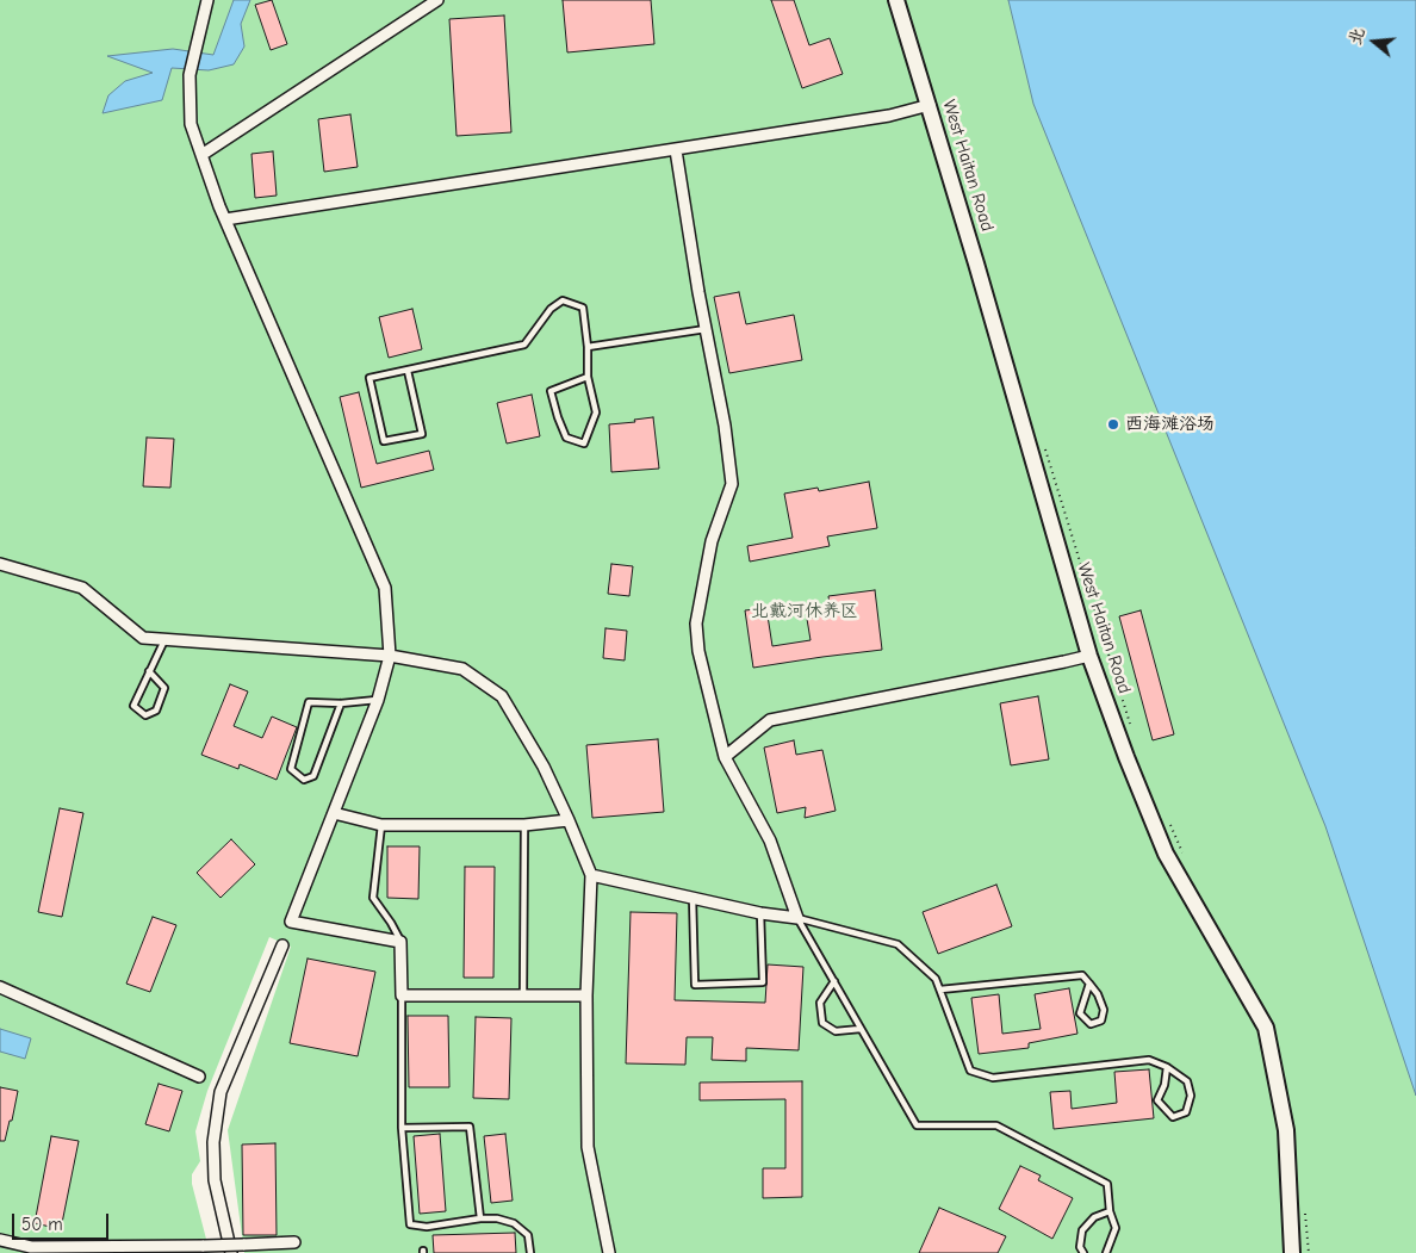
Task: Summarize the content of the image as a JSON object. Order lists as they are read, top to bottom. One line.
{"streets":{"main road":["West Haitan Road"]},"parks":["北戴河休养区"],"places":["西海滩浴场"],"scale_bar":"50 m","north":"left"}
